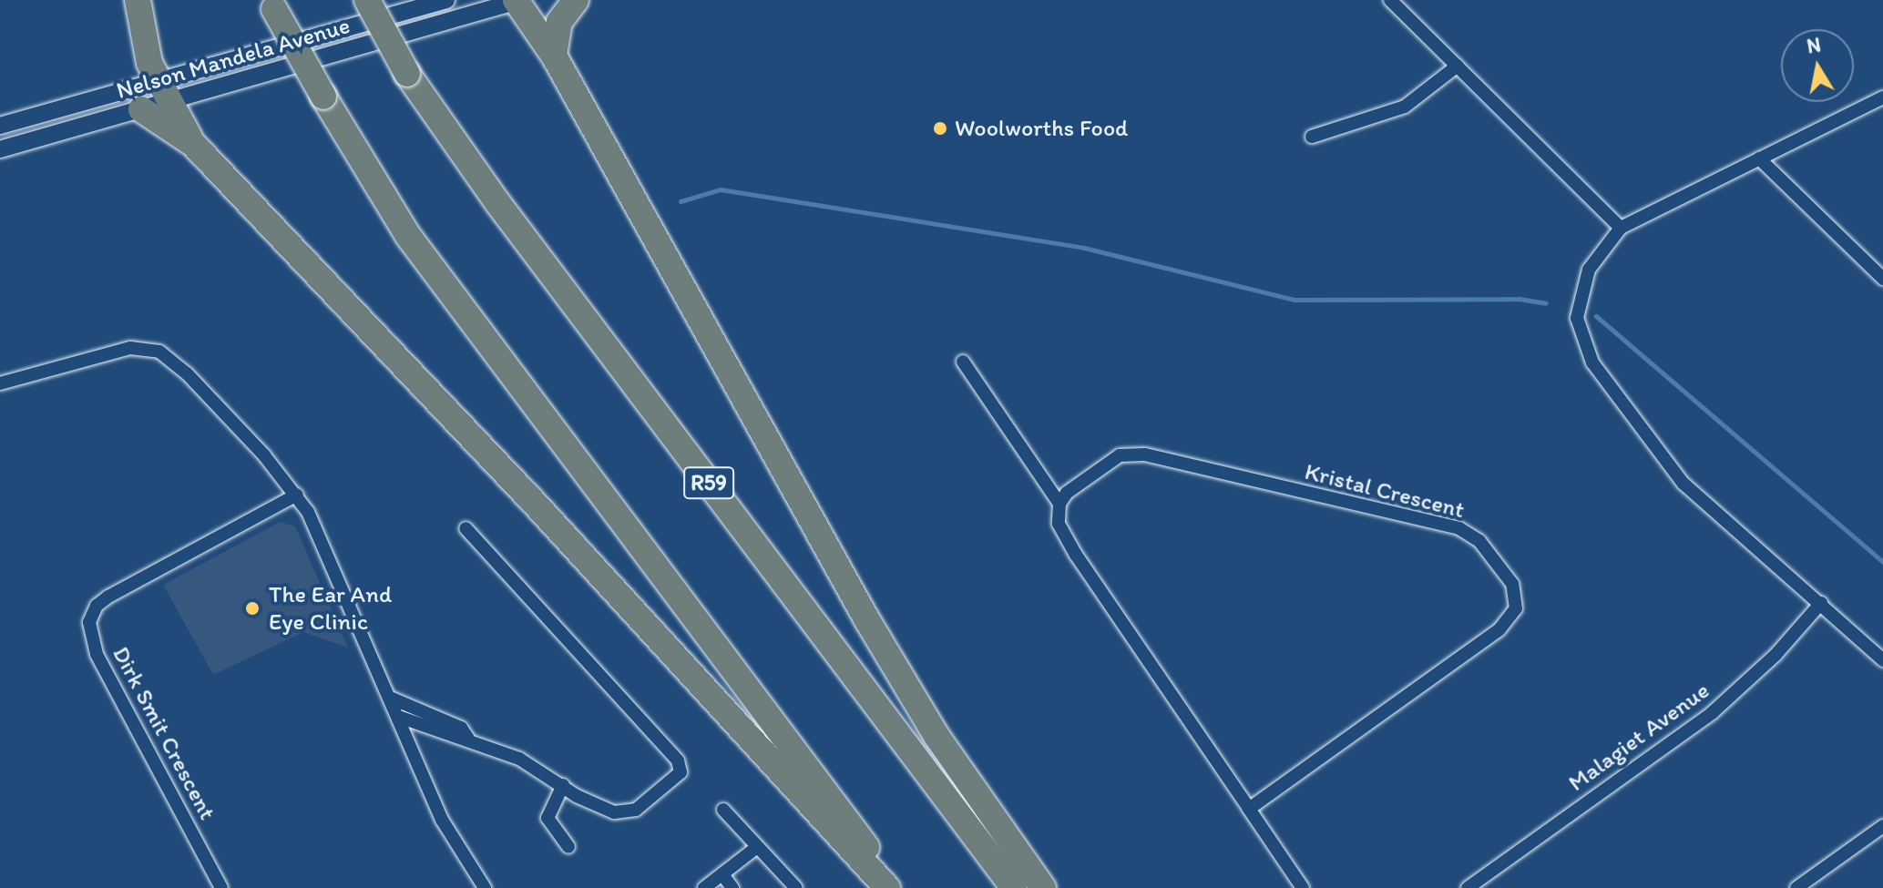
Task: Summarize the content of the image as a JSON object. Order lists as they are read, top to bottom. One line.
{"streets":{"highway":["R59"],"street":["Nelson Mandela Avenue","Kristal Crescent","Dirk Smit Crescent","Malagiet Avenue"]},"places":["Woolworths Food","The Ear And Eye Clinic"],"north":"top"}
